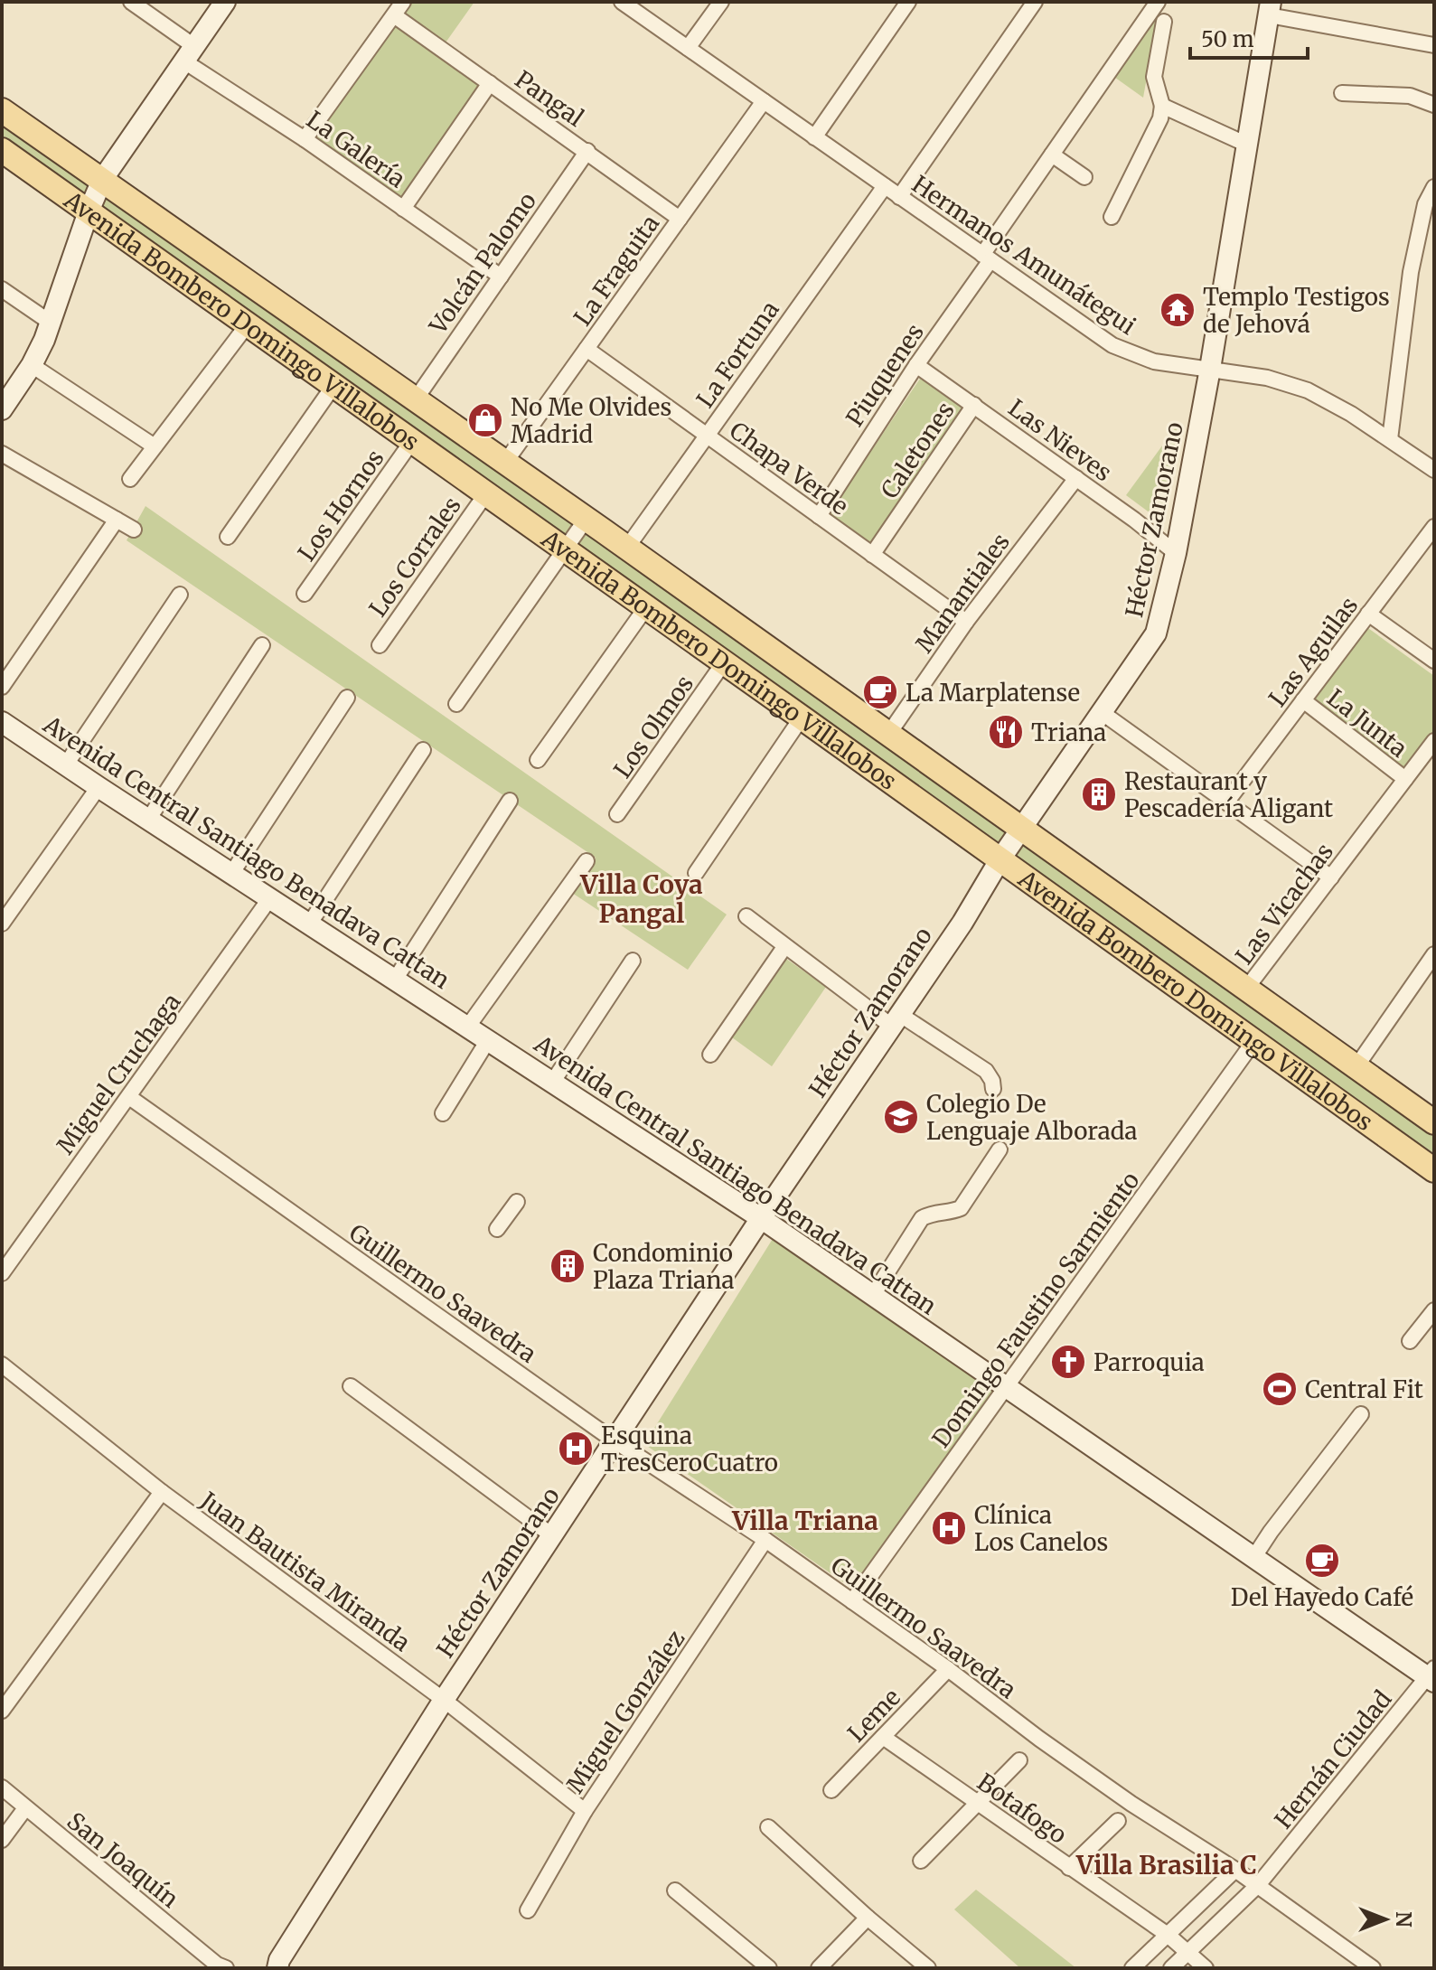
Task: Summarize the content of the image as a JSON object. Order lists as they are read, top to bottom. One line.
{"streets":{"main road":["Avenida Bombero Domingo Villalobos"],"street":["Pangal","La Galería","Hermanos Amunátegui","Volcán Palomo","La Fraguita","La Fortuna","Piuquenes","Las Nieves","Caletones","Chapa Verde","Los Hornos","Héctor Zamorano","Los Corrales","Manantiales","Las Aguilas","La Junta","Los Olmos","Avenida Central Santiago Benadava Cattan","Las Vicachas","Miguel Cruchaga","Guillermo Saavedra","Domingo Faustino Sarmiento","Juan Bautista Miranda","Miguel González","Leme","Hernán Ciudad","Botafogo","San Joaquín"]},"crossings":[["Pangal","Volcán Palomo"],["Pangal","La Fraguita"],["La Galería","Volcán Palomo"],["Hermanos Amunátegui","La Fraguita"],["Hermanos Amunátegui","La Fortuna"],["Hermanos Amunátegui","Piuquenes"],["Hermanos Amunátegui","Héctor Zamorano"],["Volcán Palomo","Avenida Bombero Domingo Villalobos"],["La Fraguita","Avenida Bombero Domingo Villalobos"],["La Fraguita","Chapa Verde"],["Avenida Bombero Domingo Villalobos","La Fortuna"],["Avenida Bombero Domingo Villalobos","Los Hornos"],["Avenida Bombero Domingo Villalobos","Héctor Zamorano"],["Avenida Bombero Domingo Villalobos","Los Corrales"],["Avenida Bombero Domingo Villalobos","Manantiales"],["Avenida Bombero Domingo Villalobos","Los Olmos"],["Avenida Bombero Domingo Villalobos","Las Vicachas"],["Avenida Bombero Domingo Villalobos","Domingo Faustino Sarmiento"],["La Fortuna","Chapa Verde"],["Piuquenes","Las Nieves"],["Piuquenes","Chapa Verde"],["Las Nieves","Caletones"],["Las Nieves","Héctor Zamorano"],["Las Nieves","Manantiales"],["Caletones","Chapa Verde"],["Chapa Verde","Manantiales"],["Héctor Zamorano","Avenida Central Santiago Benadava Cattan"],["Héctor Zamorano","Guillermo Saavedra"],["Héctor Zamorano","Juan Bautista Miranda"],["Las Aguilas","La Junta"],["La Junta","Las Vicachas"],["Avenida Central Santiago Benadava Cattan","Miguel Cruchaga"],["Avenida Central Santiago Benadava Cattan","Domingo Faustino Sarmiento"],["Avenida Central Santiago Benadava Cattan","Hernán Ciudad"],["Miguel Cruchaga","Guillermo Saavedra"],["Guillermo Saavedra","Domingo Faustino Sarmiento"],["Guillermo Saavedra","Miguel González"],["Guillermo Saavedra","Leme"],["Guillermo Saavedra","Hernán Ciudad"],["Juan Bautista Miranda","Miguel González"],["Leme","Botafogo"],["Hernán Ciudad","Botafogo"]],"districts":["Villa Coya Pangal","Villa Triana","Villa Brasilia C"],"places":{"temple":["Templo Testigos de Jehová"],"shop":["No Me Olvides Madrid"],"cafe":["La Marplatense","Del Hayedo Café"],"restaurant":["Triana"],"building":["Restaurant y Pescadería Aligant","Condominio Plaza Triana"],"school or university":["Colegio De Lenguaje Alborada"],"church":["Parroquia"],"sports":["Central Fit"],"hospital":["Esquina TresCeroCuatro","Clínica Los Canelos"]},"scale_bar":"50 m","north":"right"}
